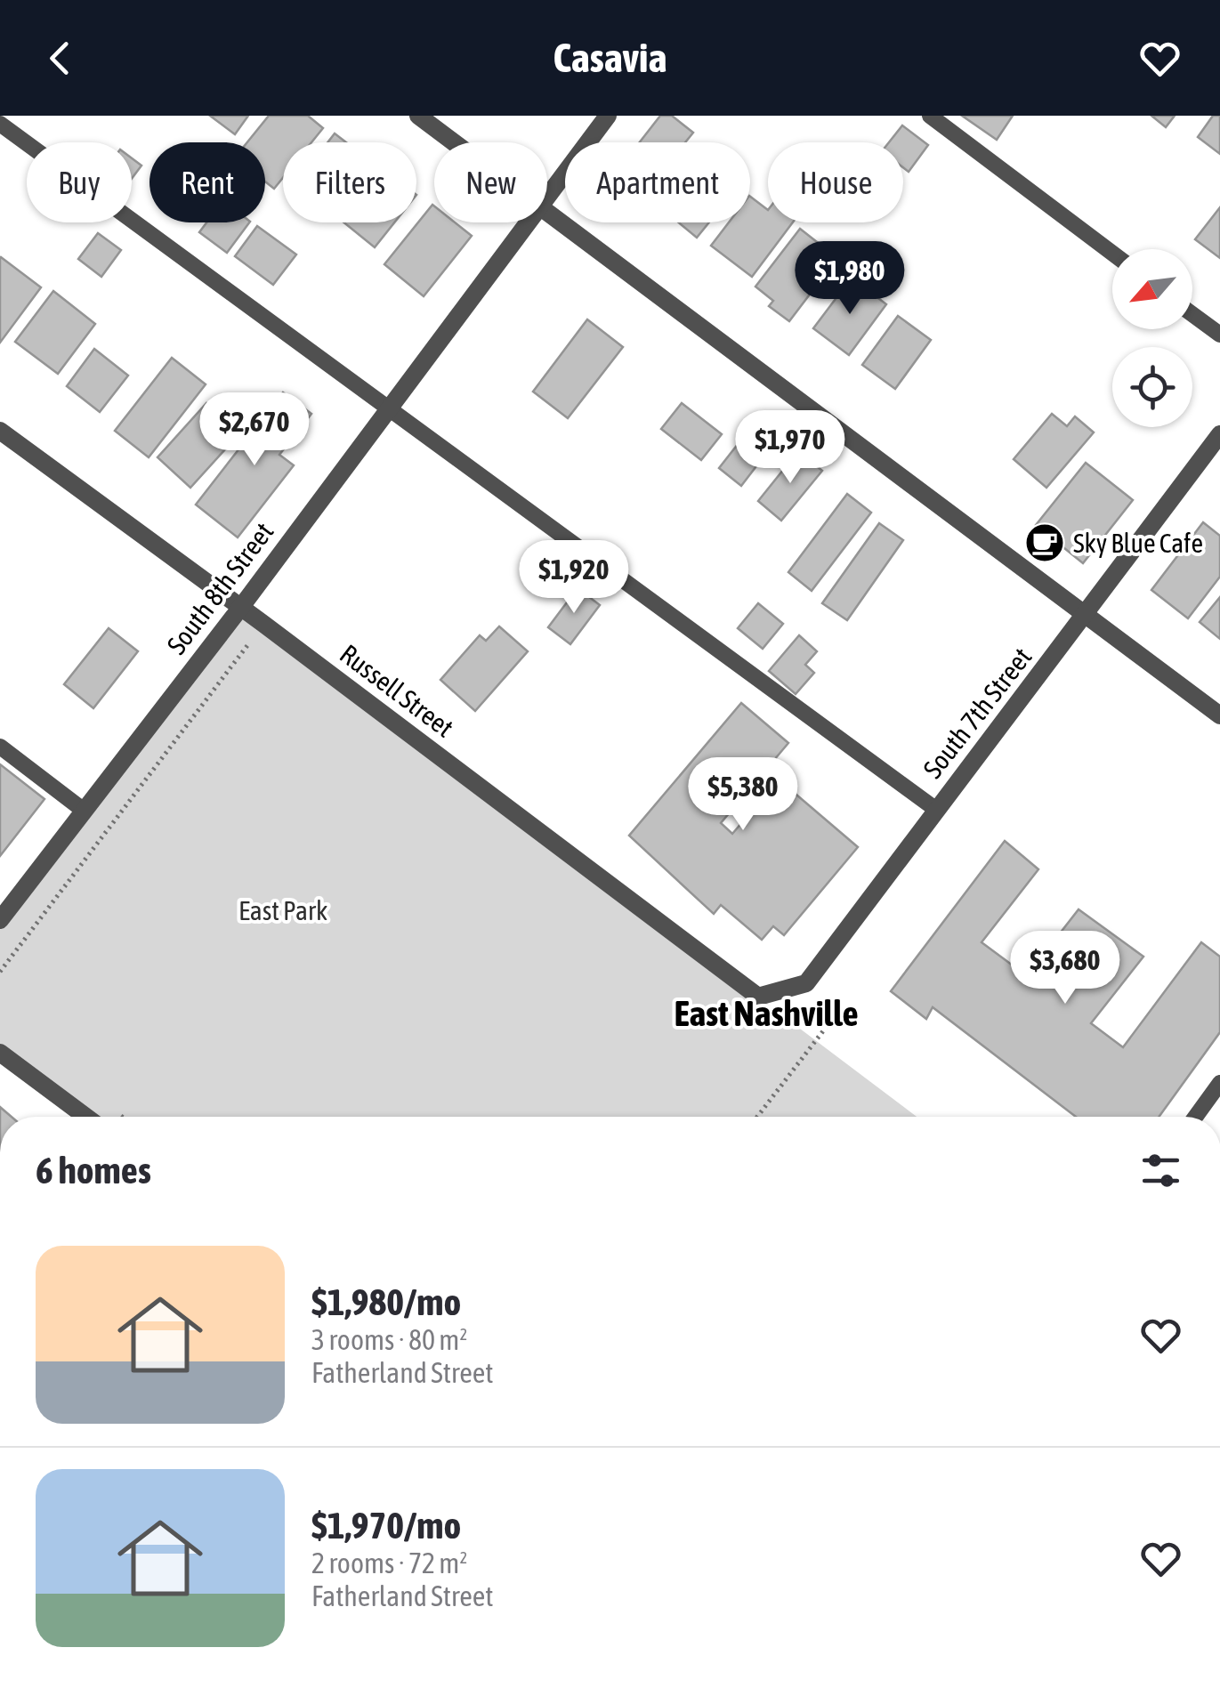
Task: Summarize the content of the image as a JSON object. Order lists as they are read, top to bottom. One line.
{"streets":{"street":["South 8th Street","Russell Street","South 7th Street"]},"crossings":[["South 8th Street","Russell Street"],["Russell Street","South 7th Street"]],"districts":["East Nashville"],"parks":["East Park"],"places":{"cafe":["Sky Blue Cafe"]},"north":"bottom left","page":{"header":"Casavia","chip":["Buy","Rent","Filters","New","Apartment","House"],"price":["$1,980","$2,670","$1,970","$1,920","$5,380","$3,680"],"heading":"6 homes","list":[{"name":"$1,980/mo","note":"3 rooms · 80 m² · Fatherland Street"},{"name":"$1,970/mo","note":"2 rooms · 72 m² · Fatherland Street"}]}}
